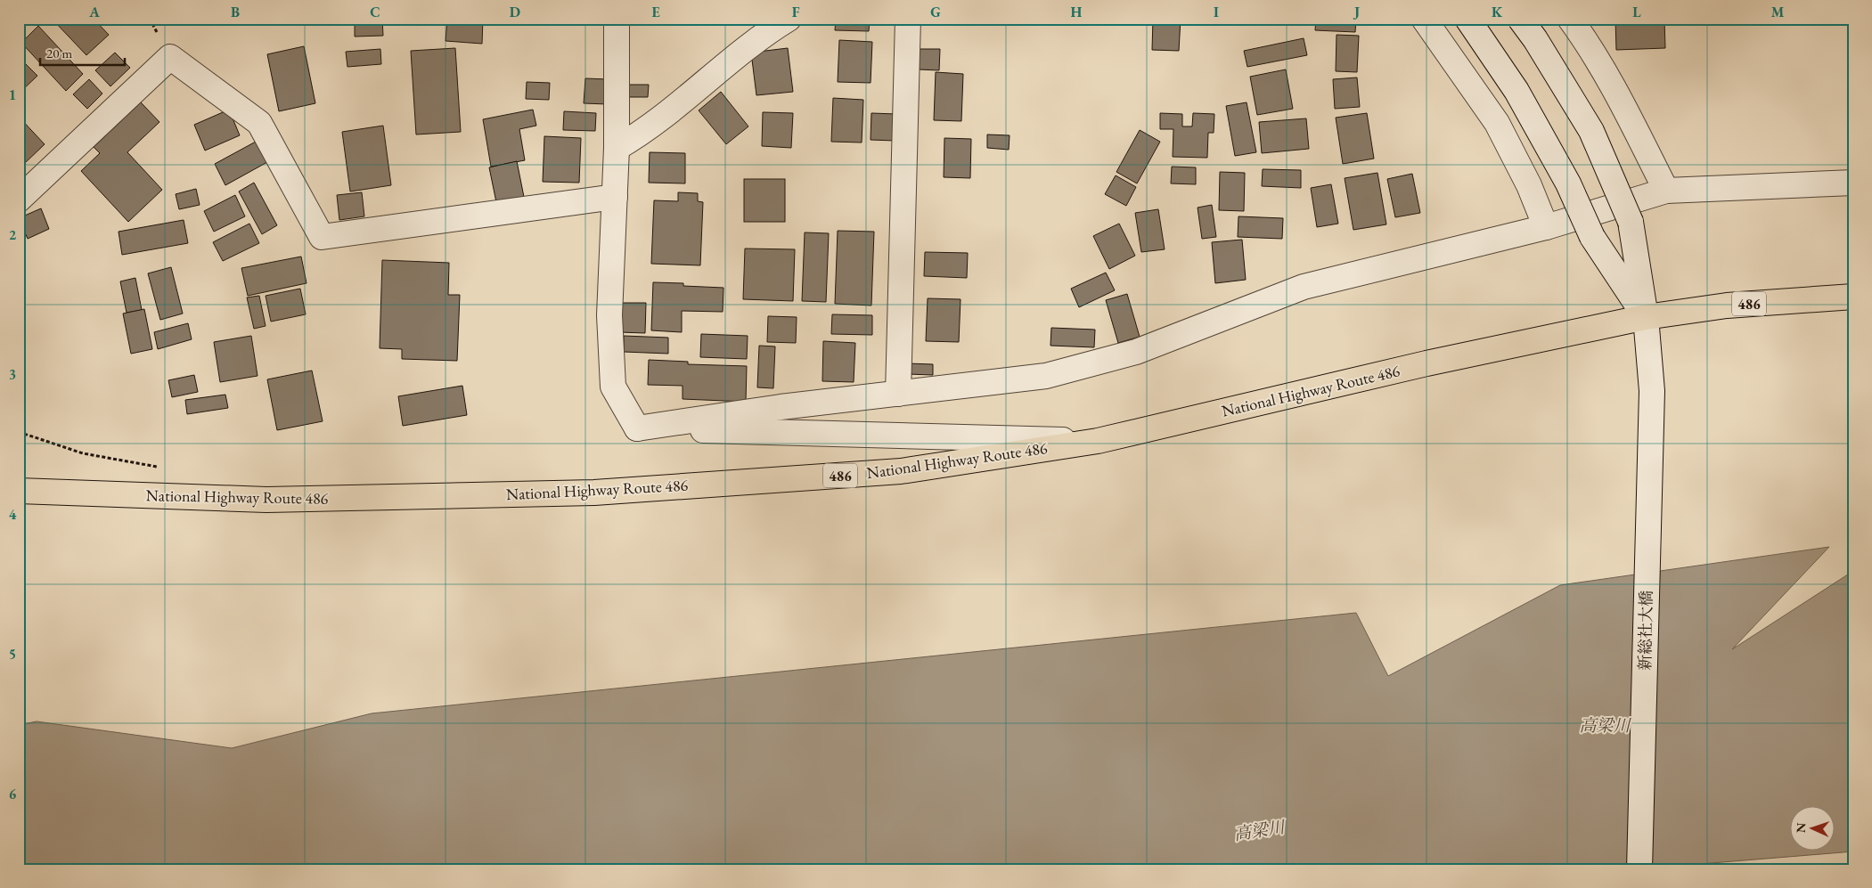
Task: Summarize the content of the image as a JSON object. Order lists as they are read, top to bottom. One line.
{"streets":{"highway":["486","National Highway Route 486"],"street":["新総社大橋"]},"crossings":[["National Highway Route 486","新総社大橋"]],"water":["高梁川"],"scale_bar":"20 m","north":"left","grid":{"columns":["A","B","C","D","E","F","G","H","I","J","K","L","M"],"rows":["1","2","3","4","5","6"]}}
